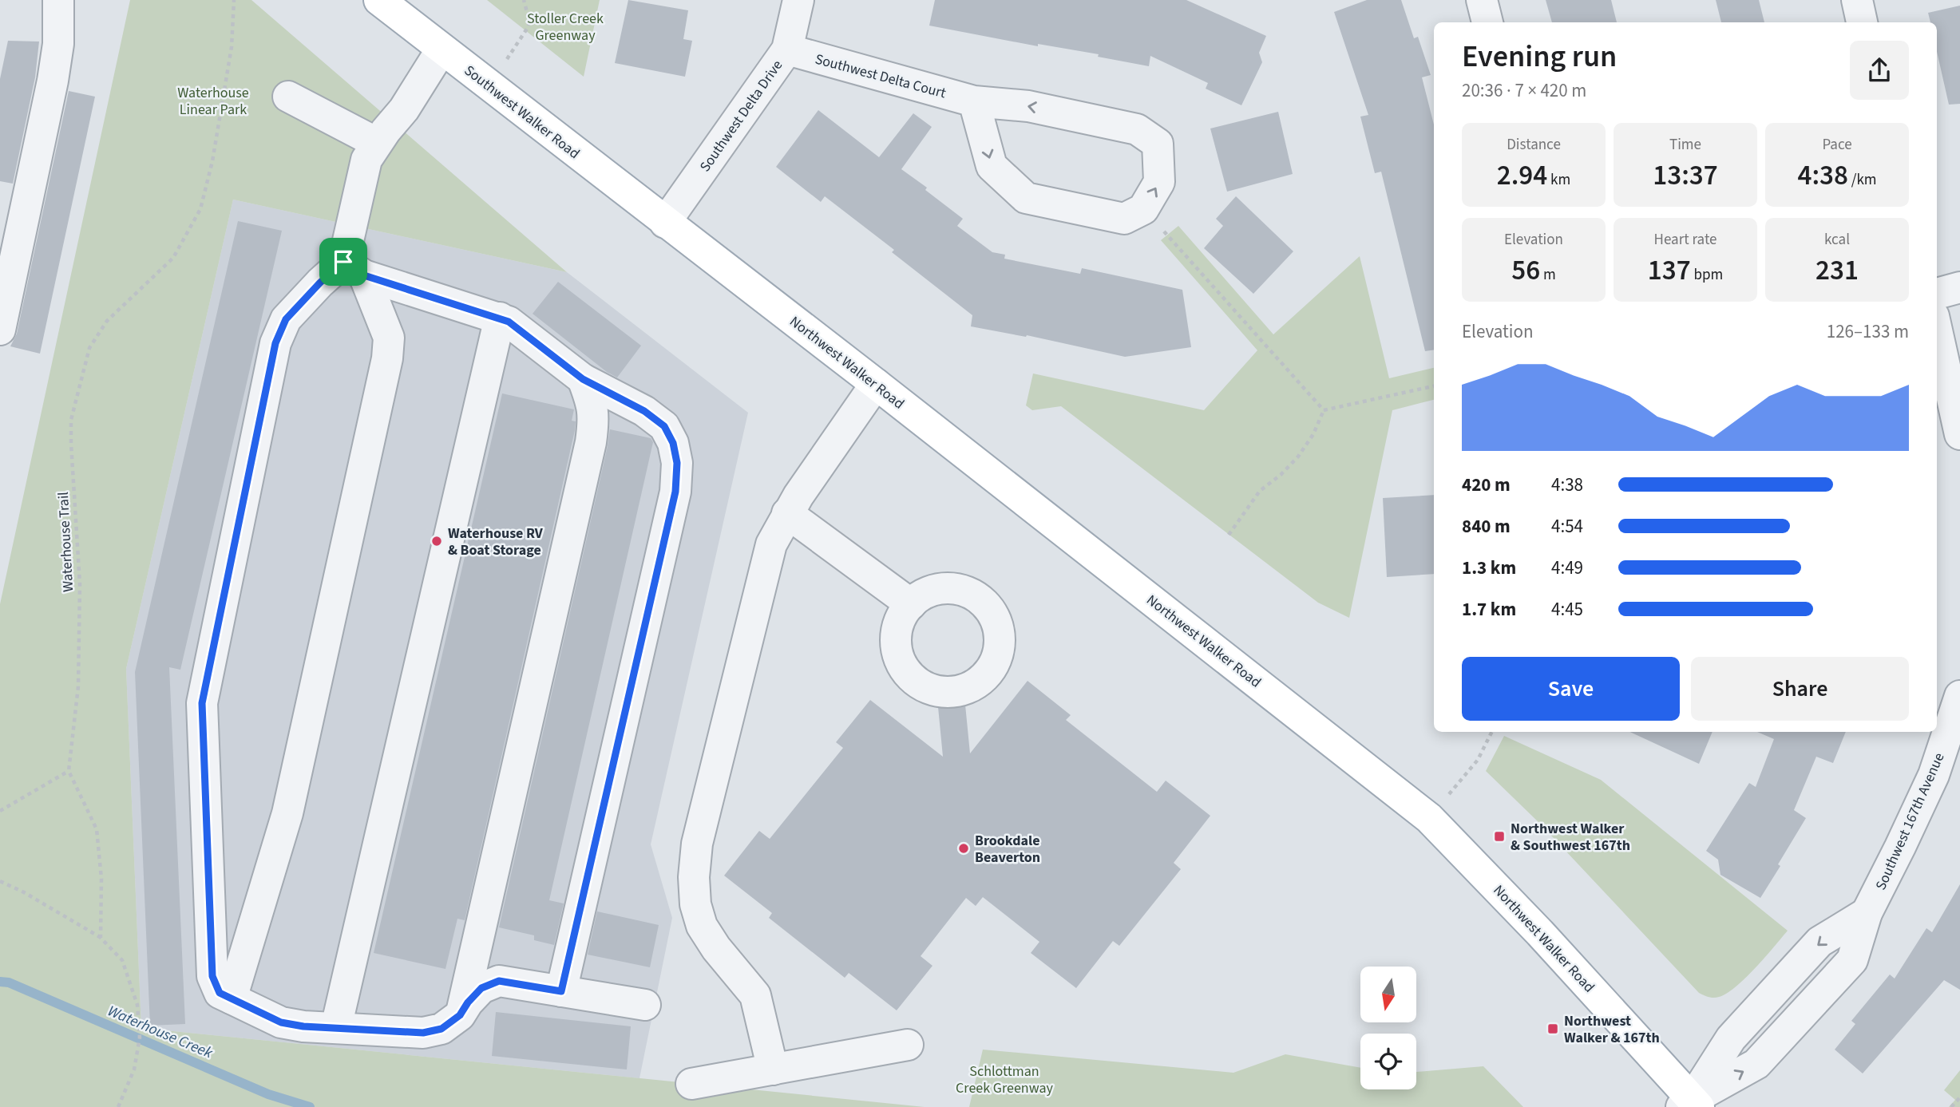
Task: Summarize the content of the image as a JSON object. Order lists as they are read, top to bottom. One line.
{"streets":{"main road":["Southwest Walker Road","Northwest Walker Road"],"street":["Southwest Delta Court","Southwest Delta Drive","Southwest 167th Avenue"],"path":["Waterhouse Trail"]},"crossings":[["Southwest Delta Court","Southwest Delta Drive"],["Southwest Walker Road","Southwest Delta Drive"],["Southwest Walker Road","Northwest Walker Road"],["Southwest Delta Drive","Northwest Walker Road"],["Northwest Walker Road","Southwest 167th Avenue"]],"water":["Waterhouse Creek"],"parks":["Stoller Creek Greenway","Waterhouse Linear Park","Schlottman Creek Greenway"],"places":{"other":["Waterhouse RV & Boat Storage","Brookdale Beaverton"],"transit":["Northwest Walker & Southwest 167th","Northwest Walker & 167th"]},"north":"bottom","page":{"heading":["Evening run","20:36 · 7 × 420 m"],"stats":[["Distance","2.94 km"],["Time","13:37"],["Pace","4:38 /km"],["Elevation","56 m"],["Heart rate","137 bpm"],["kcal","231"]],"chart":["Elevation","126–133 m"],"list":[{"name":"420 m","note":"4:38"},{"name":"840 m","note":"4:54"},{"name":"1.3 km","note":"4:49"},{"name":"1.7 km","note":"4:45"}],"buttons":["Save","Share"]}}
